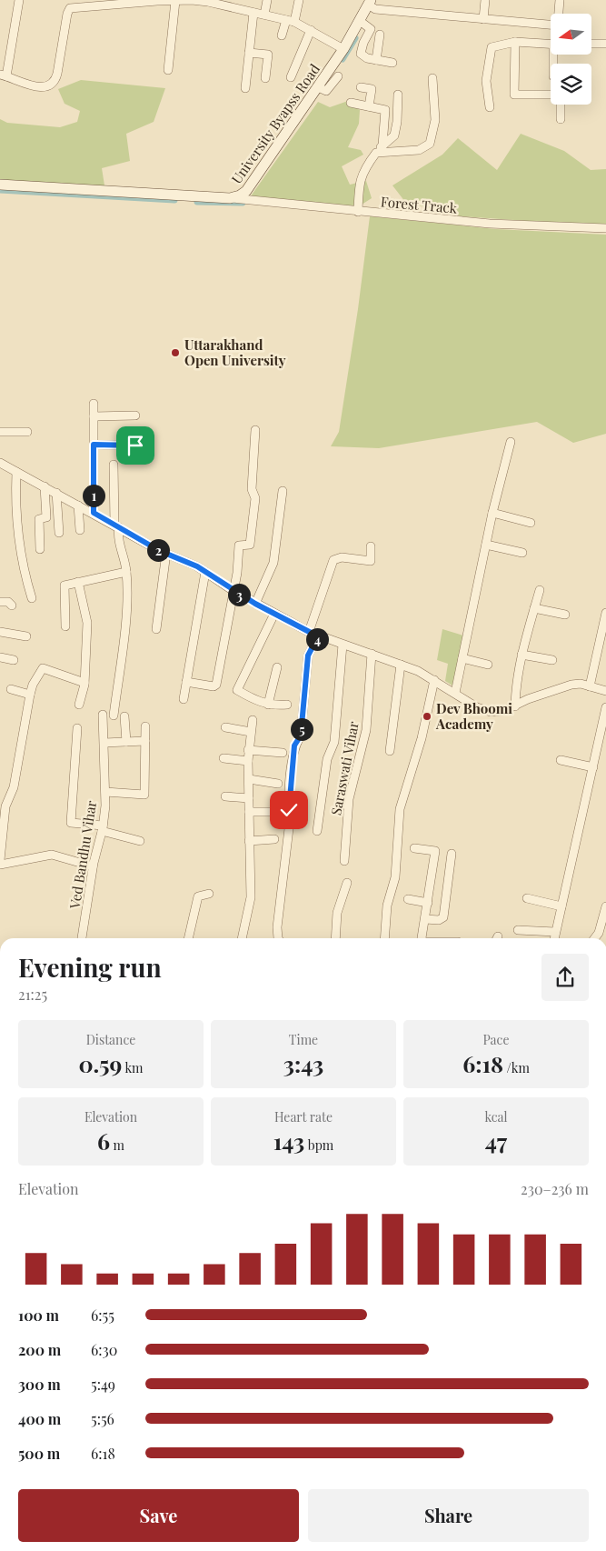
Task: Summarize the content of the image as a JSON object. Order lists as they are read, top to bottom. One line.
{"streets":{"main road":["University Byapss Road"],"street":["Forest Track","Saraswati Vihar","Ved Bandhu Vihar"]},"crossings":[["University Byapss Road","Forest Track"]],"places":["Uttarakhand Open University","Dev Bhoomi Academy"],"north":"left","page":{"pins":["1","2","3","4","5"],"heading":["Evening run","21:25"],"stats":[["Distance","0.59 km"],["Time","3:43"],["Pace","6:18 /km"],["Elevation","6 m"],["Heart rate","143 bpm"],["kcal","47"]],"chart":["Elevation","230–236 m"],"list":[{"name":"100 m","note":"6:55"},{"name":"200 m","note":"6:30"},{"name":"300 m","note":"5:49"},{"name":"400 m","note":"5:56"},{"name":"500 m","note":"6:18"}],"buttons":["Save","Share"]}}
